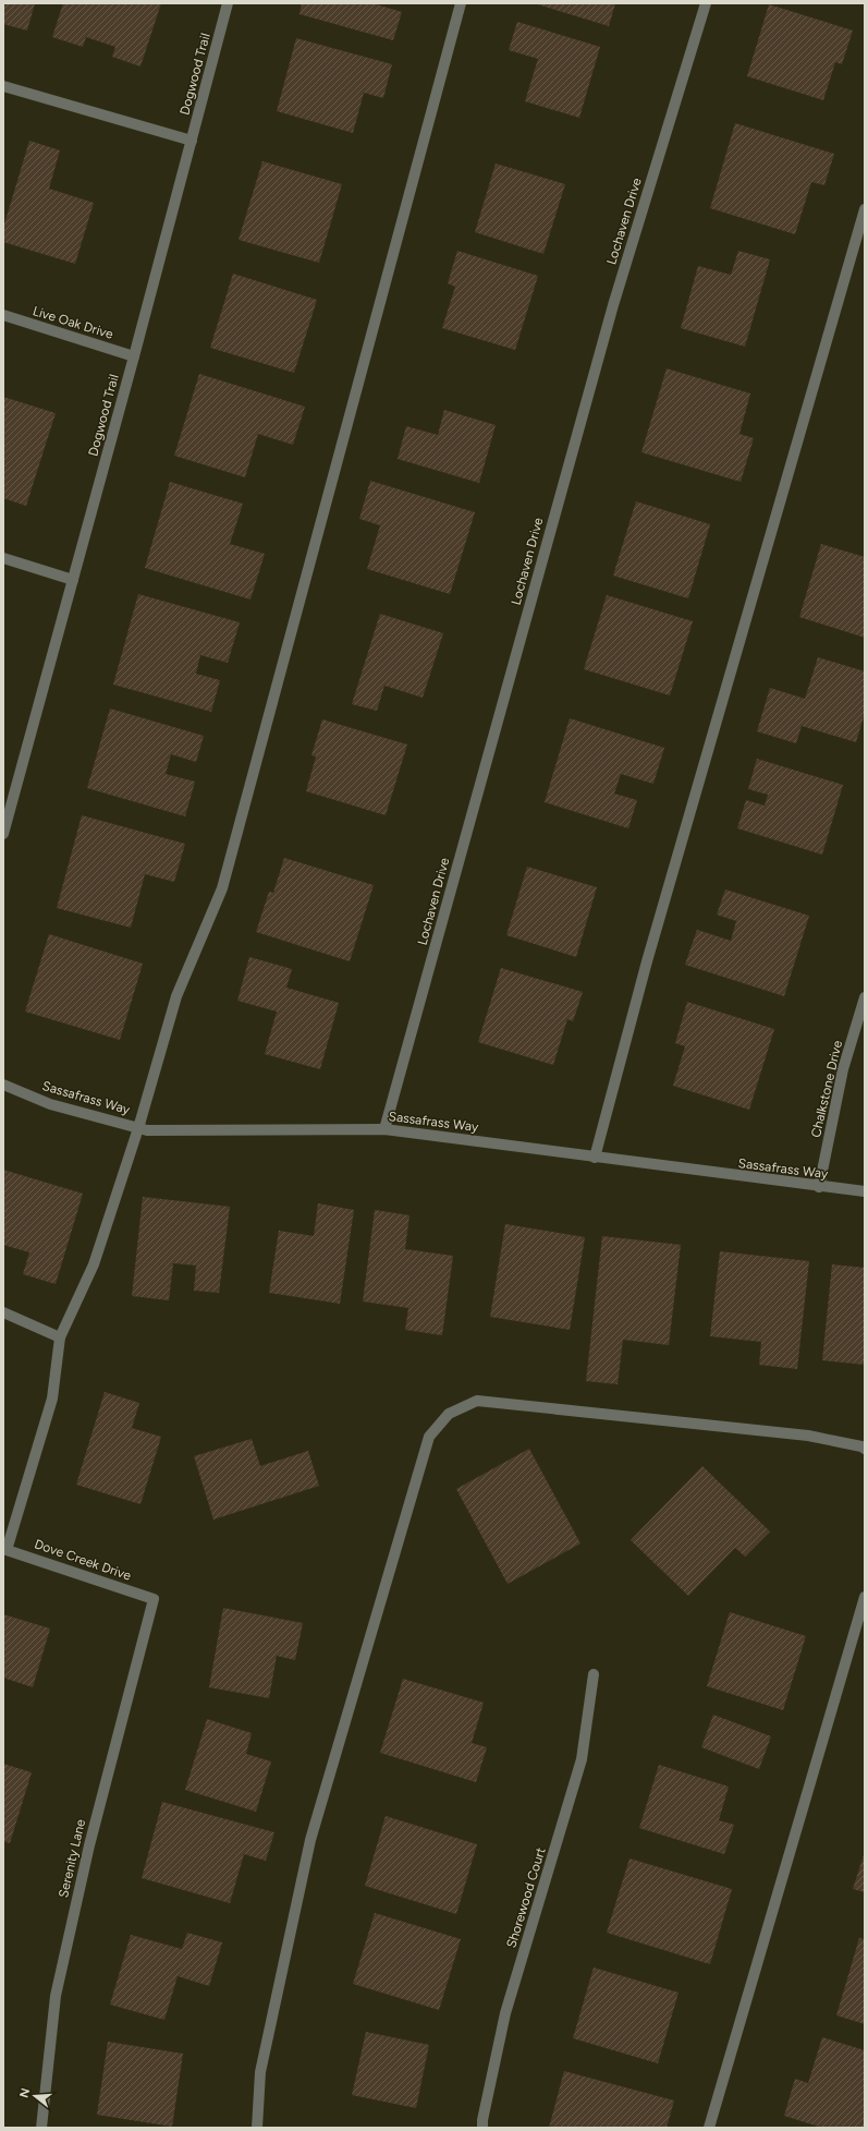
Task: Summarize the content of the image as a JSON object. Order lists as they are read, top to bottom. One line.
{"streets":{"street":["Dogwood Trail","Lochaven Drive","Live Oak Drive","Chalkstone Drive","Sassafrass Way","Dove Creek Drive","Serenity Lane","Shorewood Court"]},"crossings":[["Dogwood Trail","Live Oak Drive"],["Lochaven Drive","Sassafrass Way"],["Chalkstone Drive","Sassafrass Way"],["Dove Creek Drive","Serenity Lane"]],"north":"left"}
